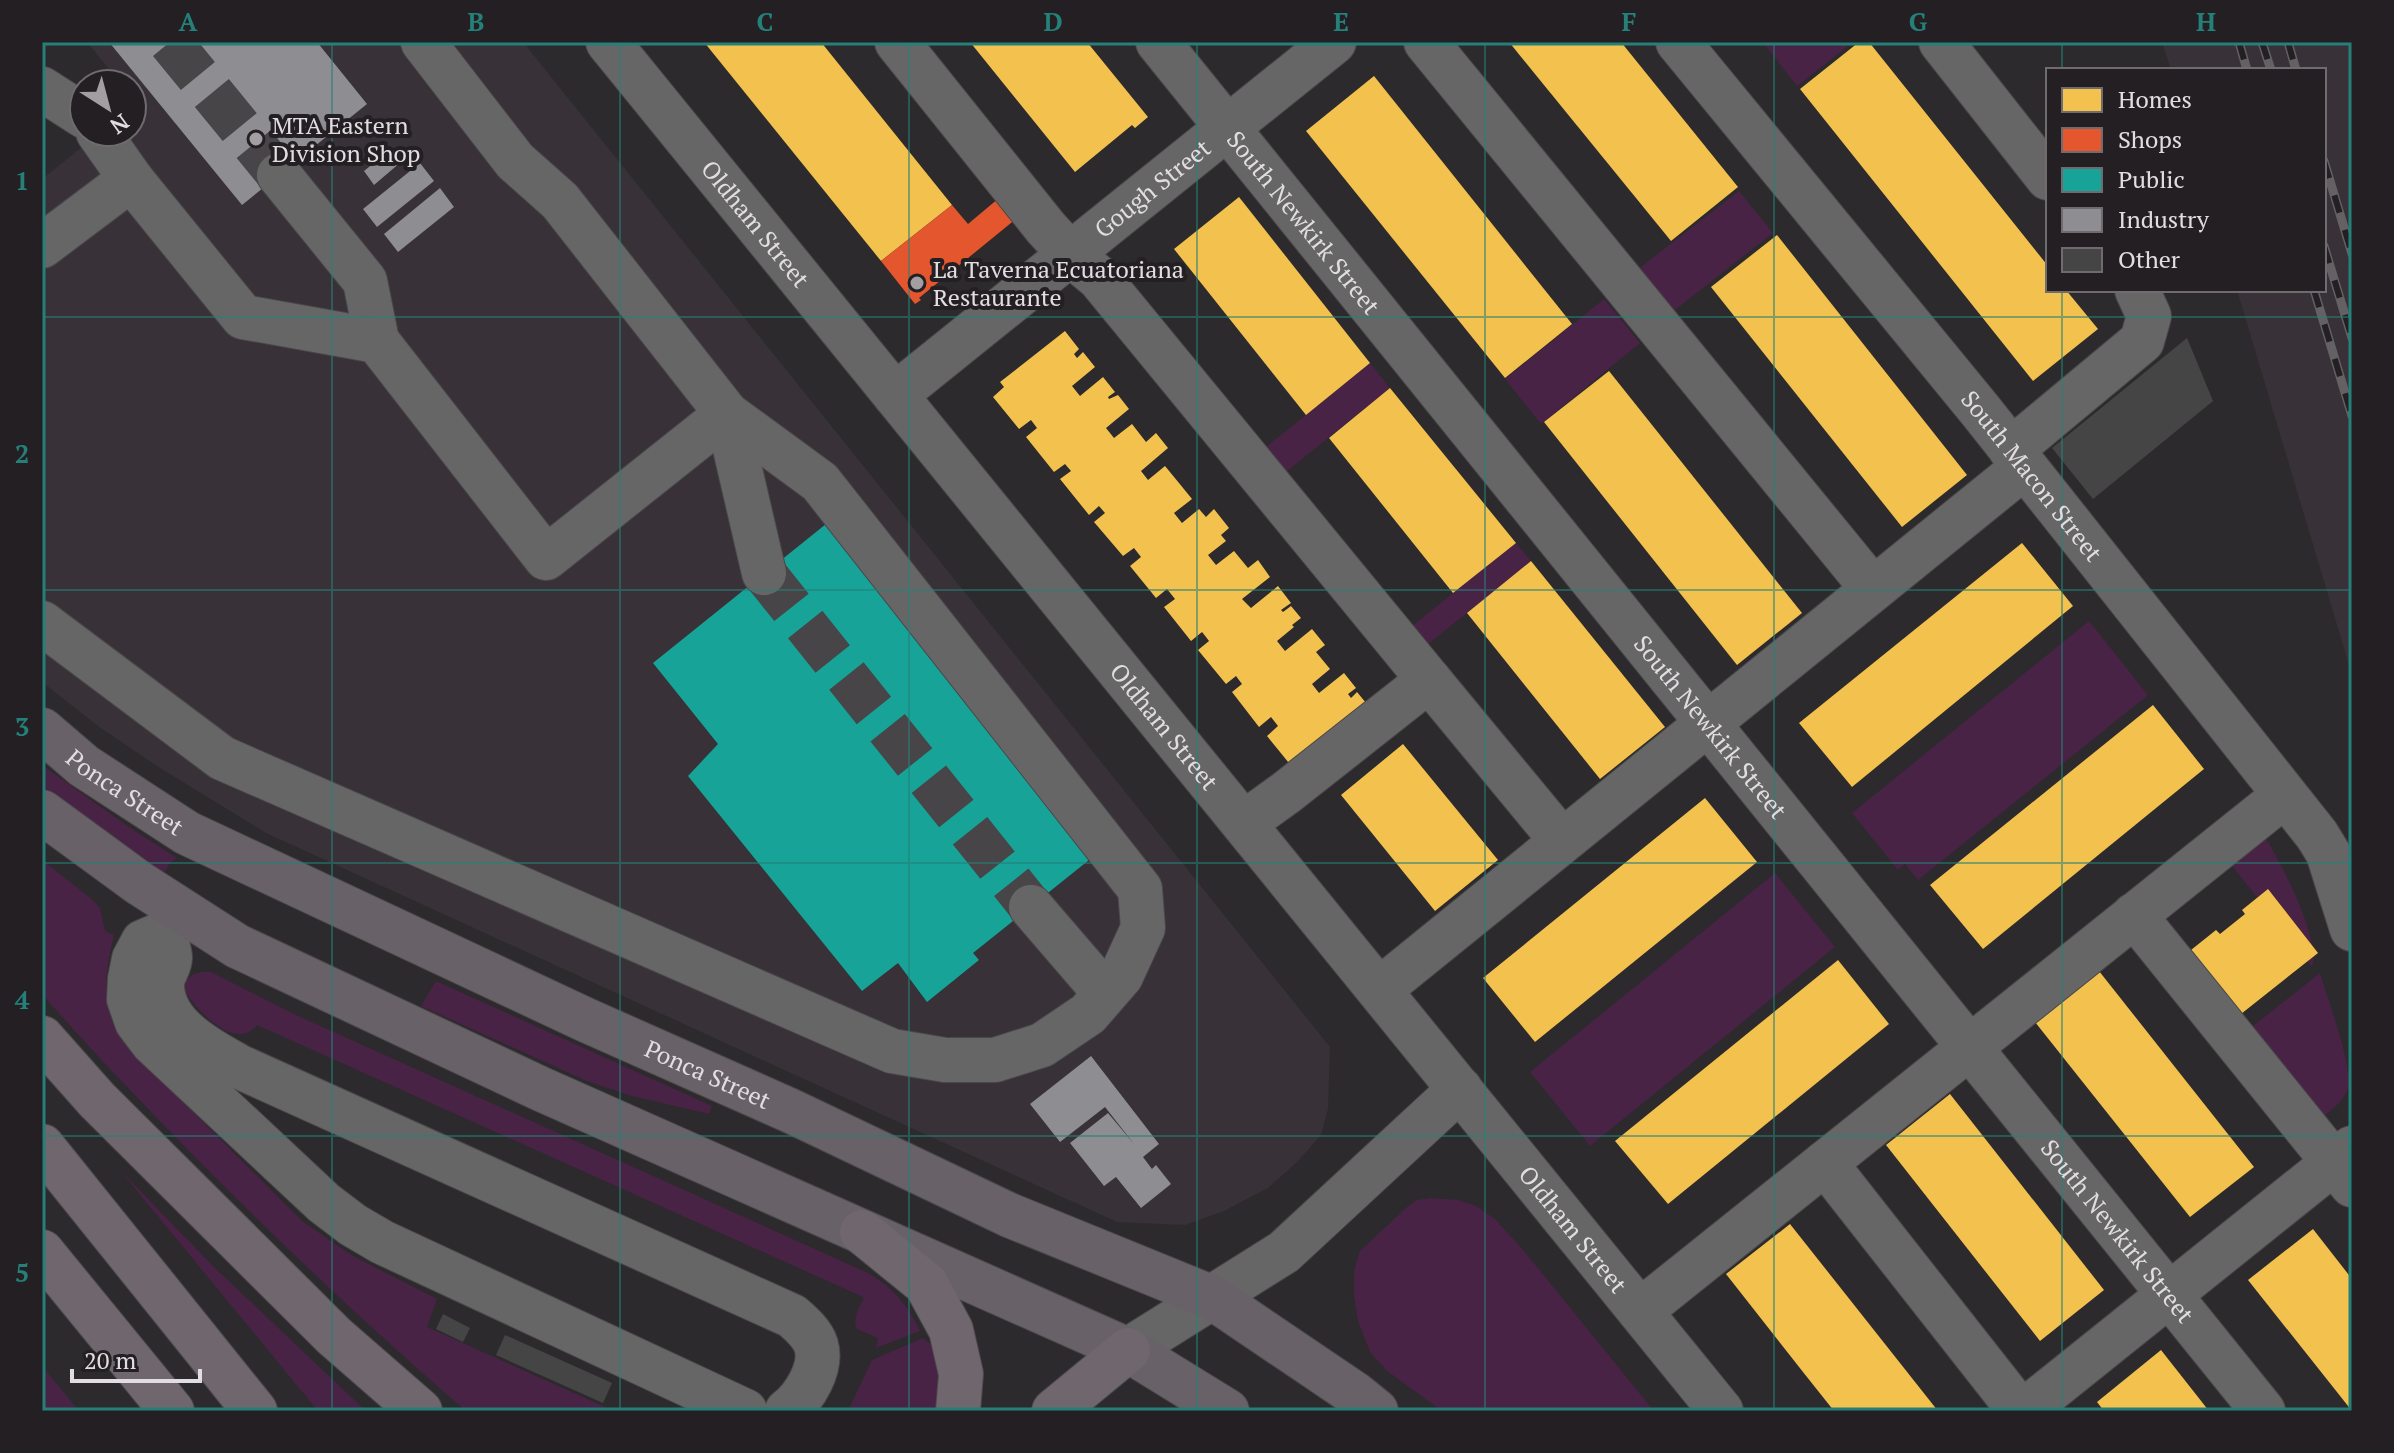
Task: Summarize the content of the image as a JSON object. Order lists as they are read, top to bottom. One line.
{"streets":{"main road":["Ponca Street"],"street":["Gough Street","South Newkirk Street","Oldham Street","South Macon Street"]},"crossings":[["Gough Street","South Newkirk Street"],["Gough Street","Oldham Street"]],"places":["MTA Eastern Division Shop","La Taverna Ecuatoriana Restaurante"],"legend":["Homes","Shops","Public","Industry","Other"],"scale_bar":"20 m","north":"bottom right","grid":{"columns":["A","B","C","D","E","F","G","H"],"rows":["1","2","3","4","5"]}}
